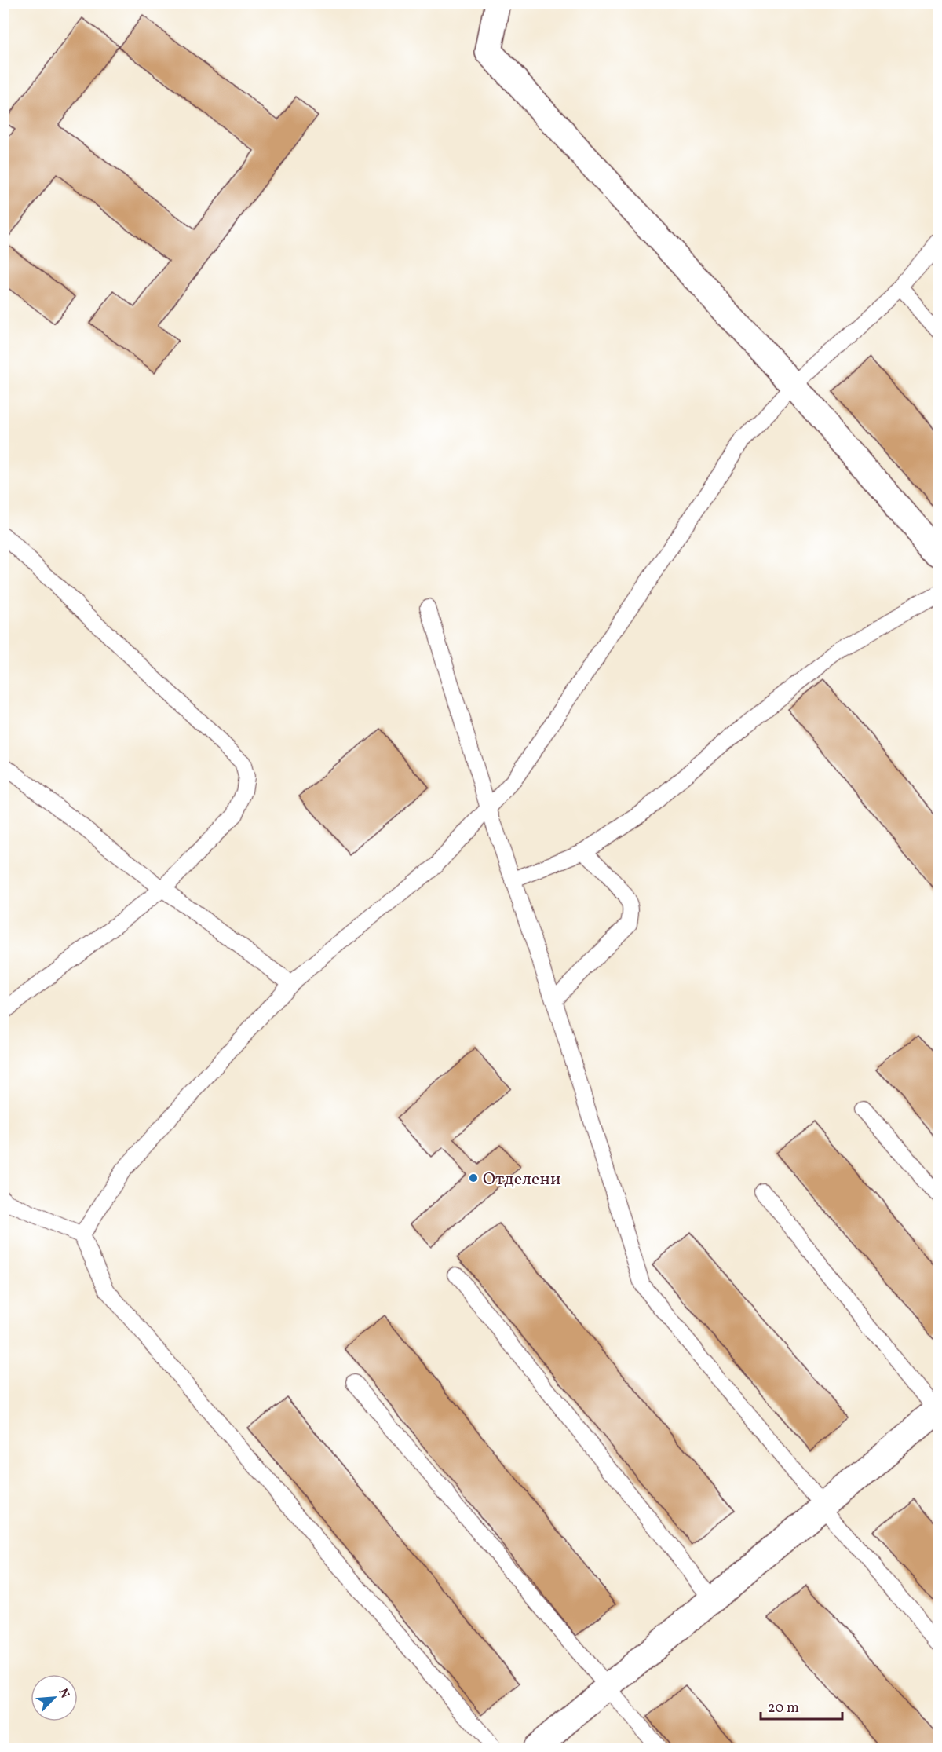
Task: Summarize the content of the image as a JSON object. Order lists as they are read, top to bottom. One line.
{"places":["Отделени"],"scale_bar":"20 m","north":"top right"}
